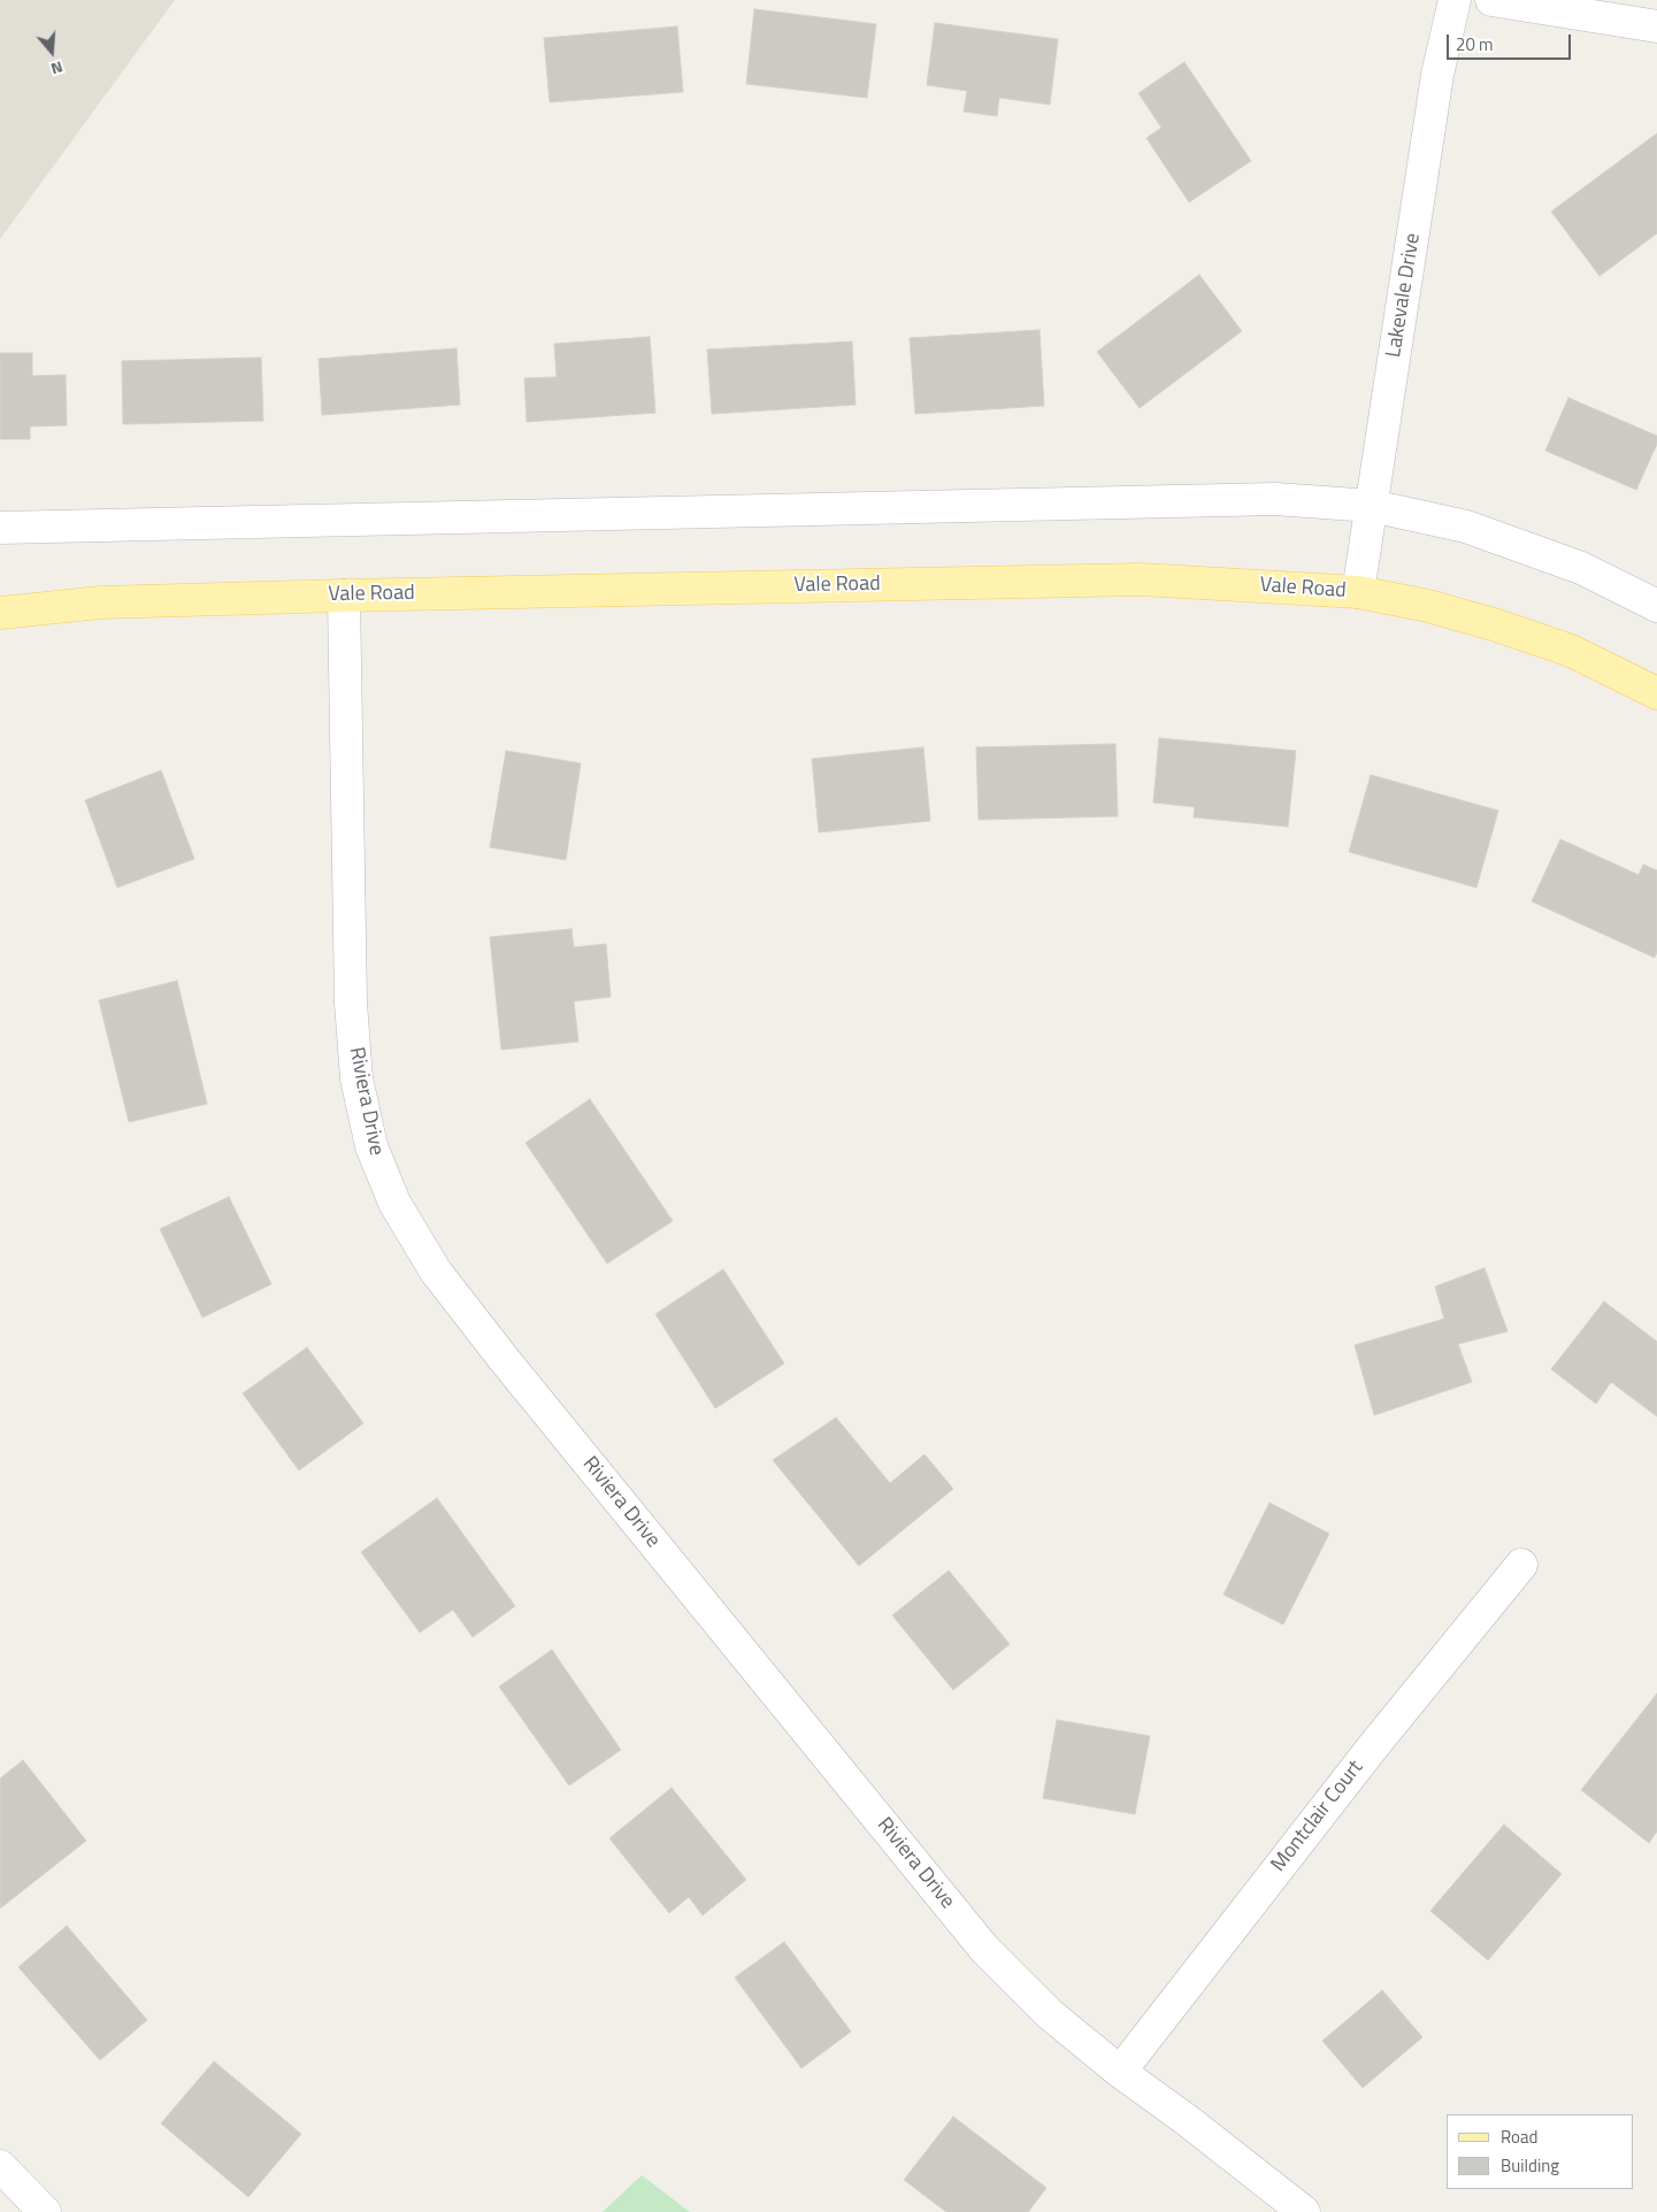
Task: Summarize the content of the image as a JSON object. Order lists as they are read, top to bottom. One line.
{"streets":{"main road":["Vale Road"],"street":["Lakevale Drive","Riviera Drive","Montclair Court"]},"crossings":[["Lakevale Drive","Vale Road"],["Vale Road","Riviera Drive"],["Riviera Drive","Montclair Court"]],"legend":["Road","Building"],"scale_bar":"20 m","north":"bottom"}
